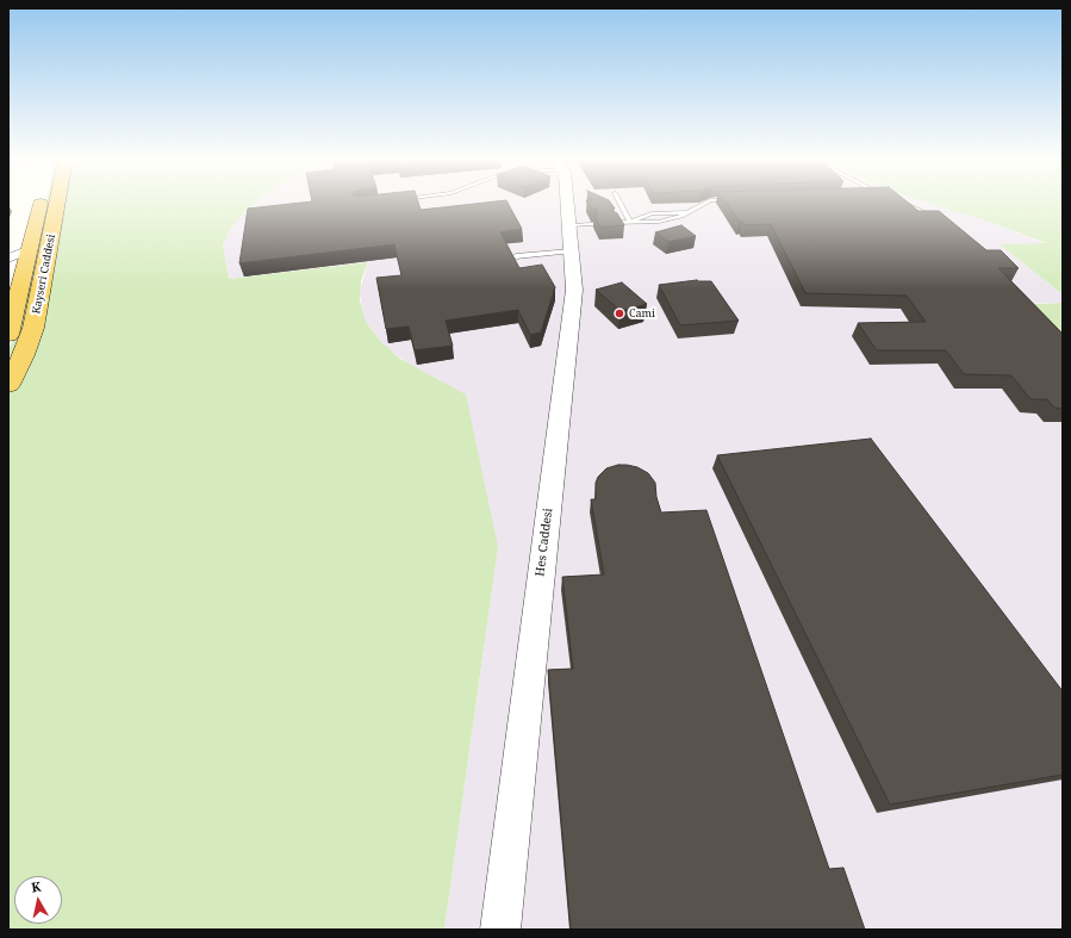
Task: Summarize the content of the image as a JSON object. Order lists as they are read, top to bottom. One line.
{"streets":{"main road":["Kayseri Caddesi"],"street":["Hes Caddesi"]},"places":["Cami"],"north":"top"}
